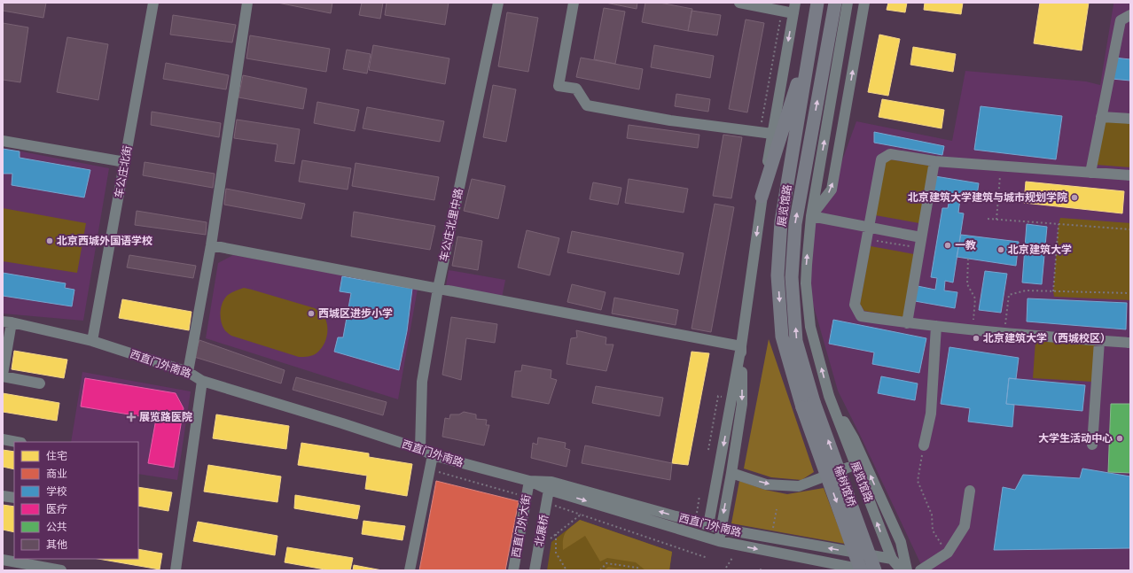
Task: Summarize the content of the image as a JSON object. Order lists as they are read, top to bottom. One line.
{"streets":{"main road":["展览馆路","榆树馆桥"],"street":["车公庄北街","车公庄北里中路","西直门外南路","西直门外大街","北展桥"]},"crossings":[["车公庄北街","西直门外南路"],["展览馆路","西直门外南路"],["展览馆路","榆树馆桥"],["车公庄北里中路","西直门外南路"],["西直门外南路","西直门外大街"],["西直门外南路","北展桥"]],"places":{"other":["北京建筑大学建筑与城市规划学院","北京西城外国语学校","一教","北京建筑大学","西城区进步小学","北京建筑大学（西城校区）","大学生活动中心"],"health":["展览路医院"]},"legend":["住宅","商业","学校","医疗","公共","其他"]}
